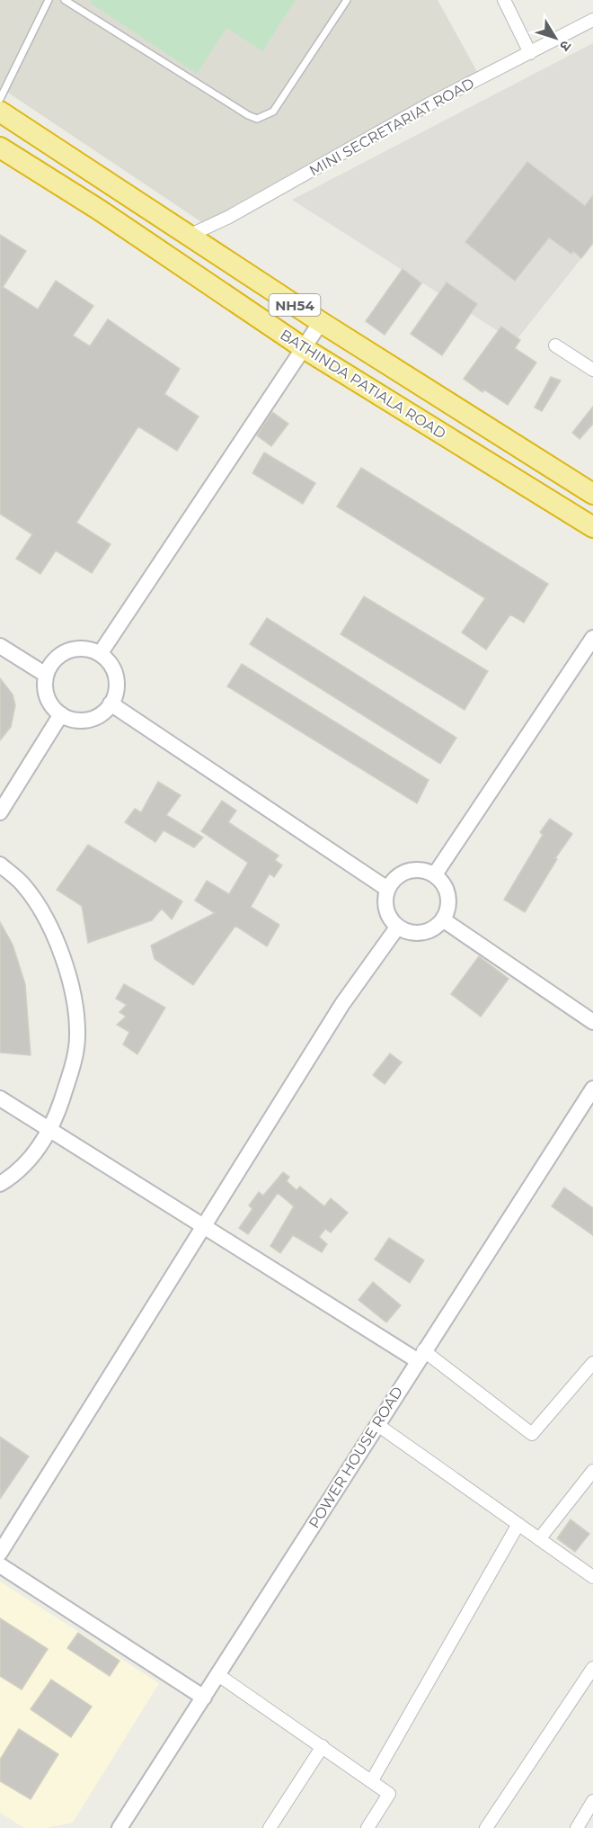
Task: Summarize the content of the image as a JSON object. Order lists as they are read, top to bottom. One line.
{"streets":{"highway":["NH54","BATHINDA PATIALA ROAD"],"street":["MINI SECRETARIAT ROAD","POWER HOUSE ROAD"]},"crossings":[["MINI SECRETARIAT ROAD","NH54"]],"north":"bottom right"}
